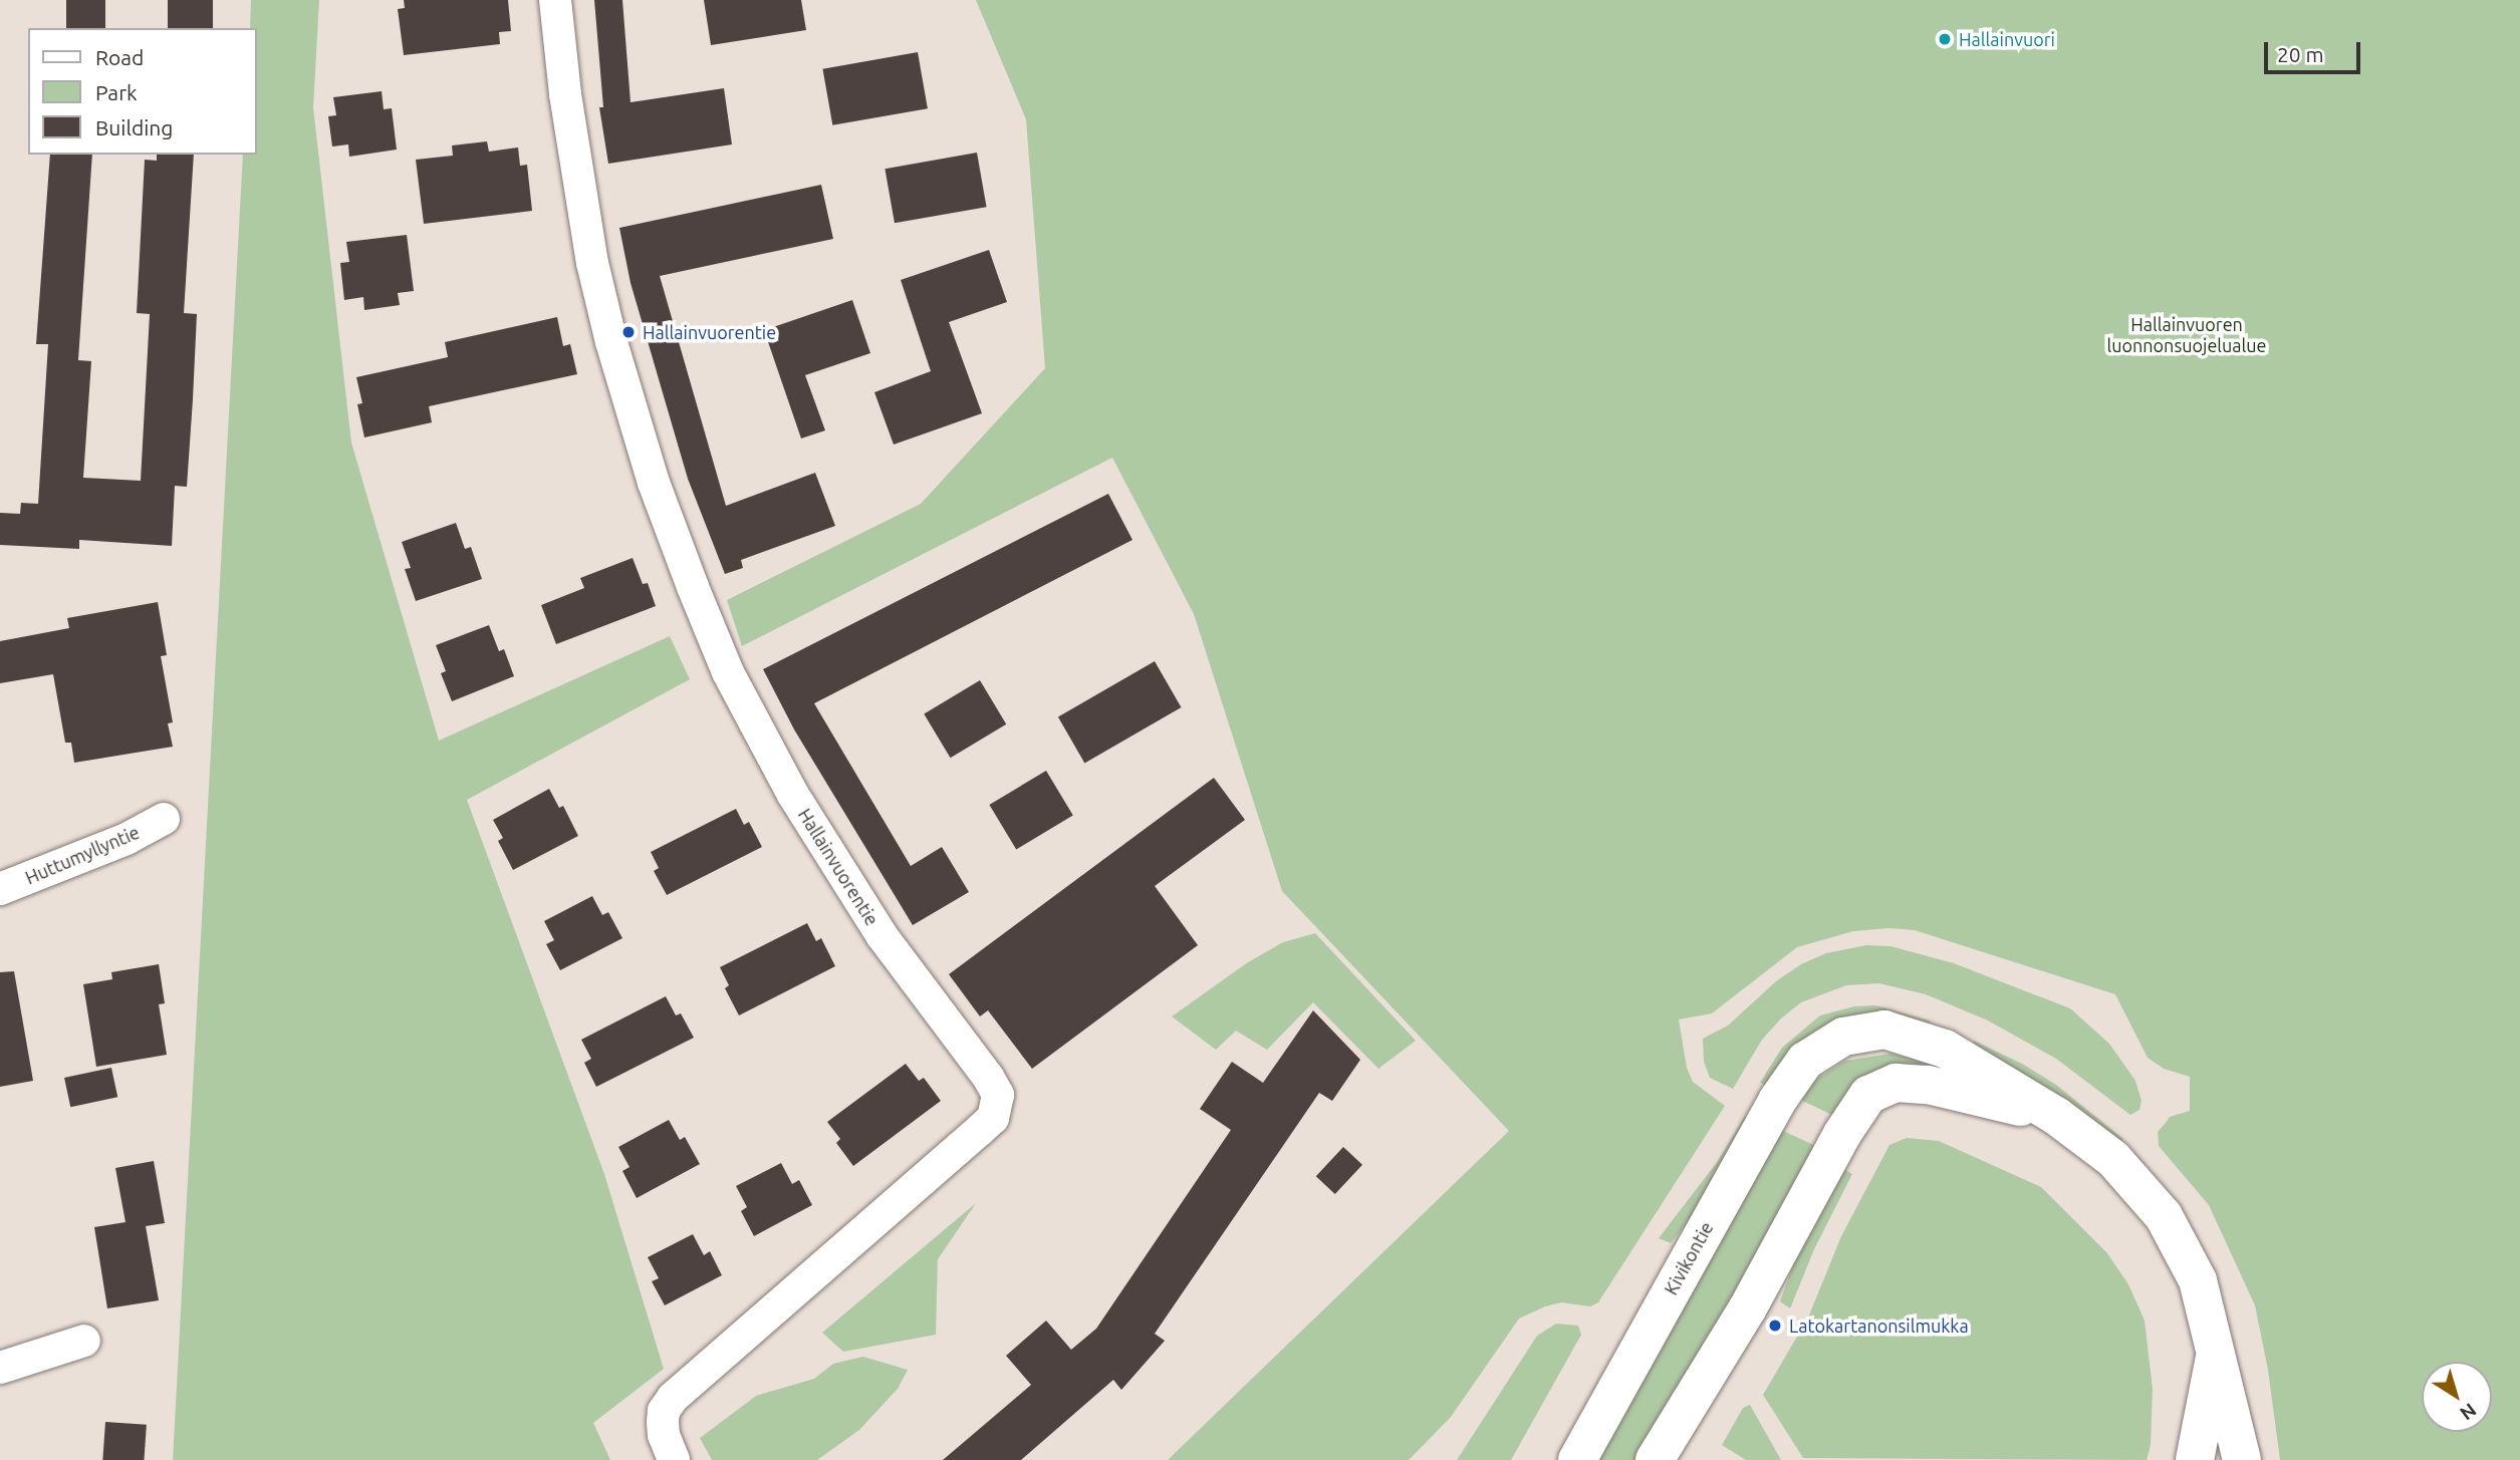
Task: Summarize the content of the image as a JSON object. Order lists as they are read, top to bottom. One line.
{"streets":{"street":["Huttumyllyntie","Hallainvuorentie","Kivikontie"]},"parks":["Hallainvuoren luonnonsuojelualue"],"places":["Hallainvuori","Hallainvuorentie","Latokartanonsilmukka"],"legend":["Road","Park","Building"],"scale_bar":"20 m","north":"bottom right"}
